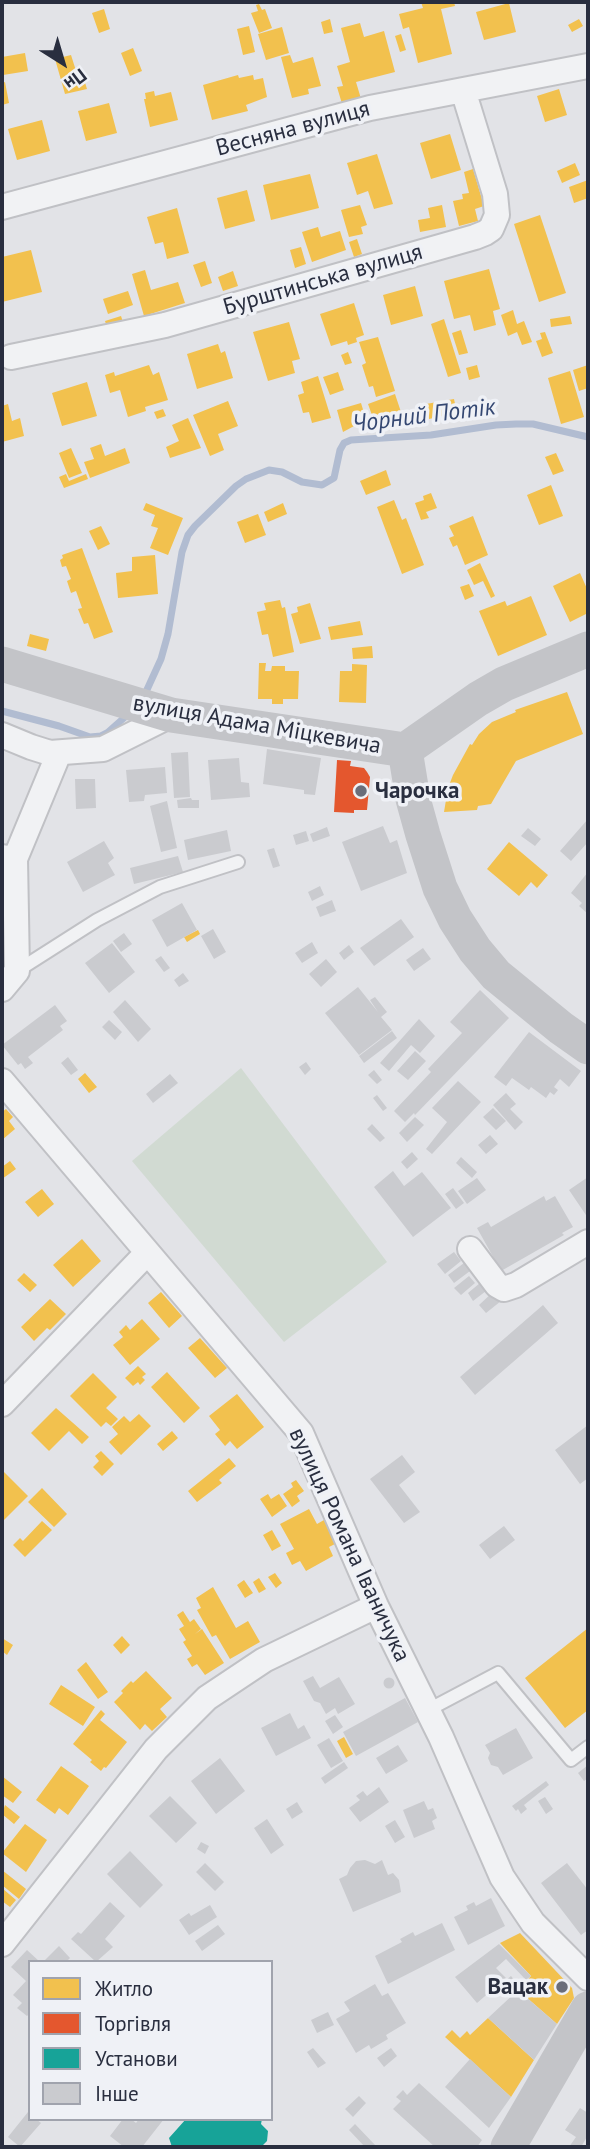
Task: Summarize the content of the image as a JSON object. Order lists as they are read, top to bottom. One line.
{"streets":{"street":["Весняна вулиця","Бурштинська вулиця","вулиця Адама Міцкевича","вулиця Романа Іваничука"]},"crossings":[["Весняна вулиця","Бурштинська вулиця"]],"water":["Чорний Потік"],"places":["Чарочка","Вацак"],"legend":["Житло","Торгівля","Установи","Інше"],"north":"bottom right"}
